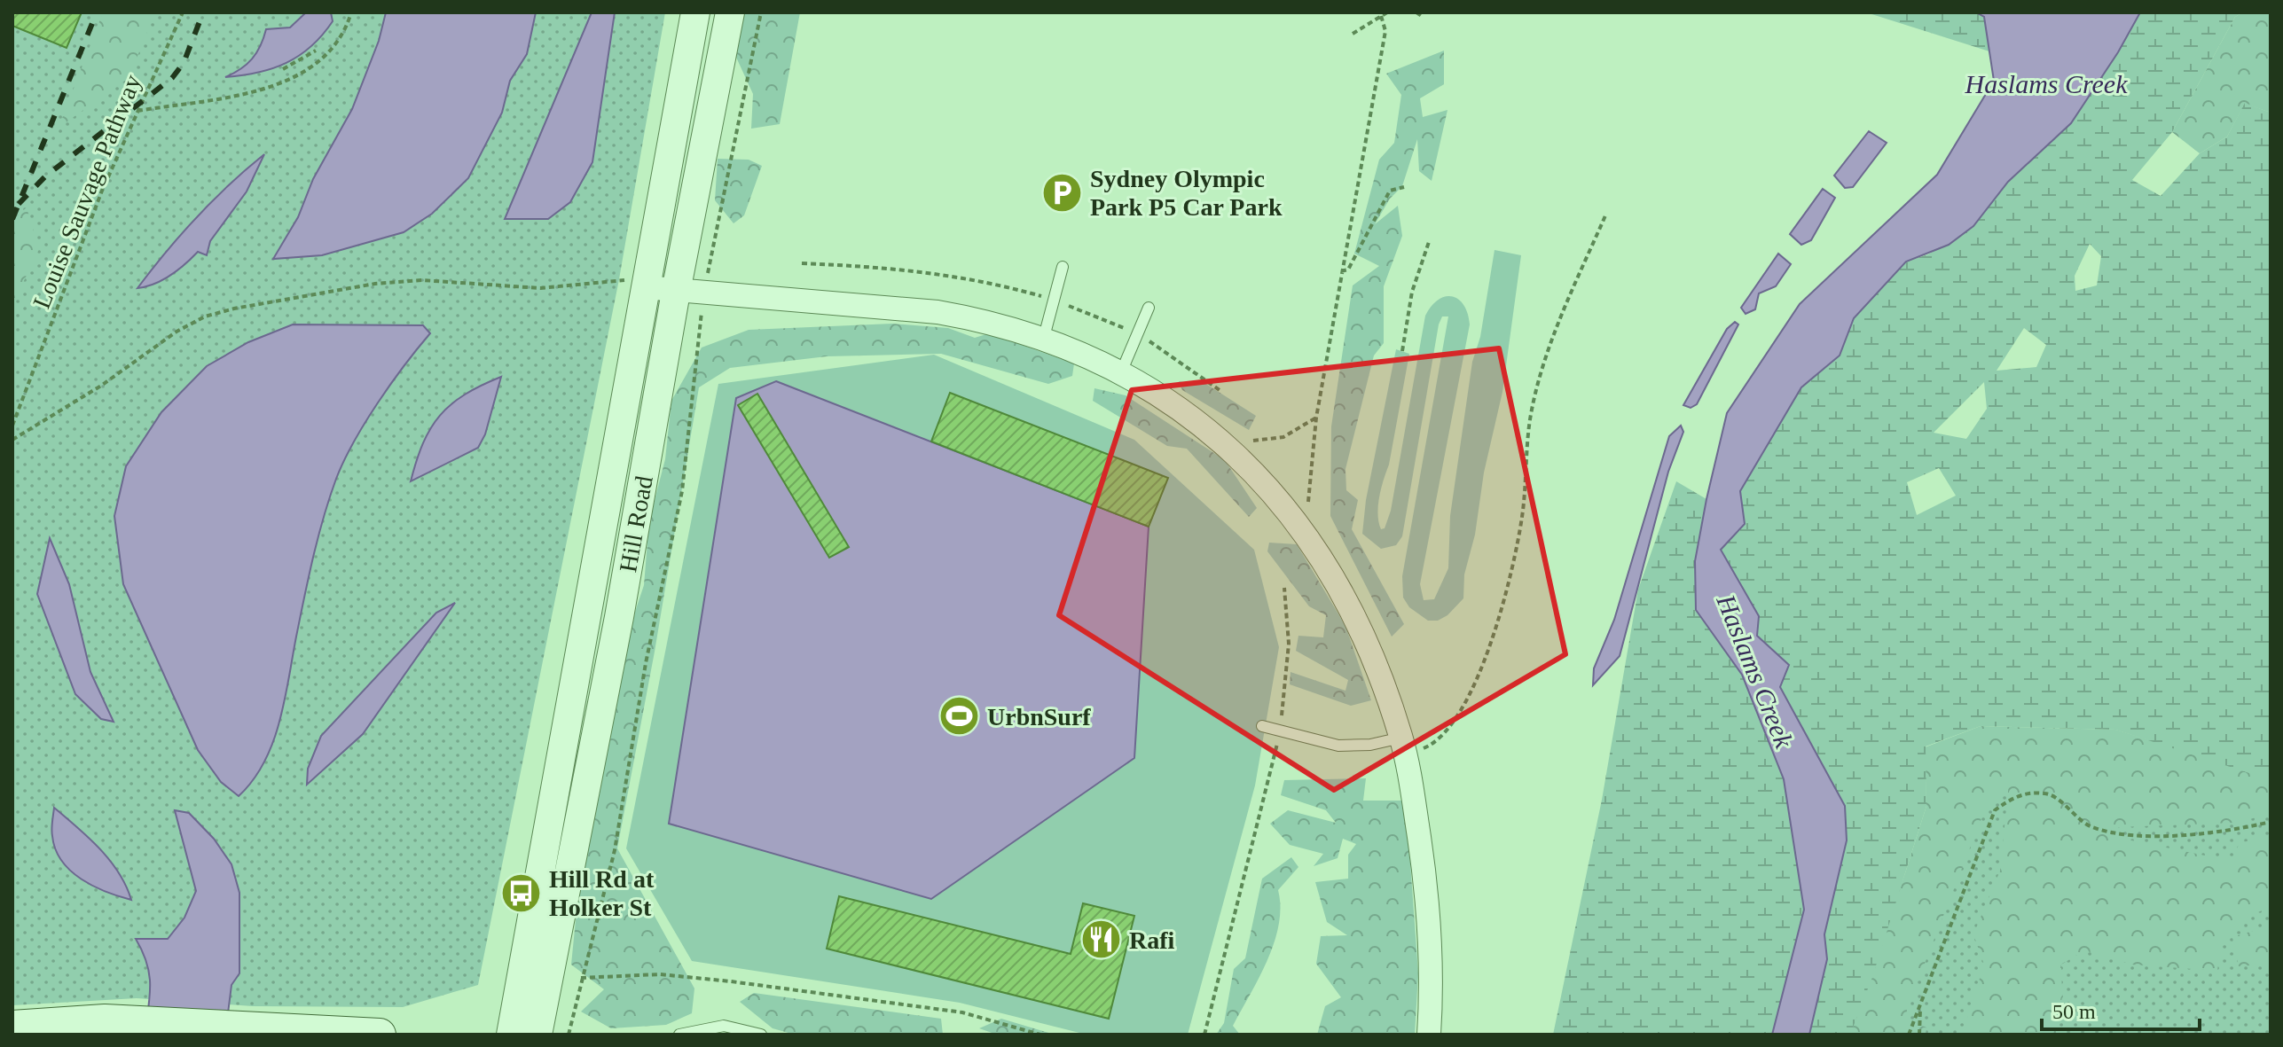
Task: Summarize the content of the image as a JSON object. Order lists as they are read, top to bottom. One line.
{"streets":{"street":["Hill Road"],"path":["Louise Sauvage Pathway"]},"water":["Haslams Creek"],"places":{"parking":["Sydney Olympic Park P5 Car Park"],"sports":["UrbnSurf"],"bus stop":["Hill Rd at Holker St"],"restaurant":["Rafi"]},"scale_bar":"50 m"}
